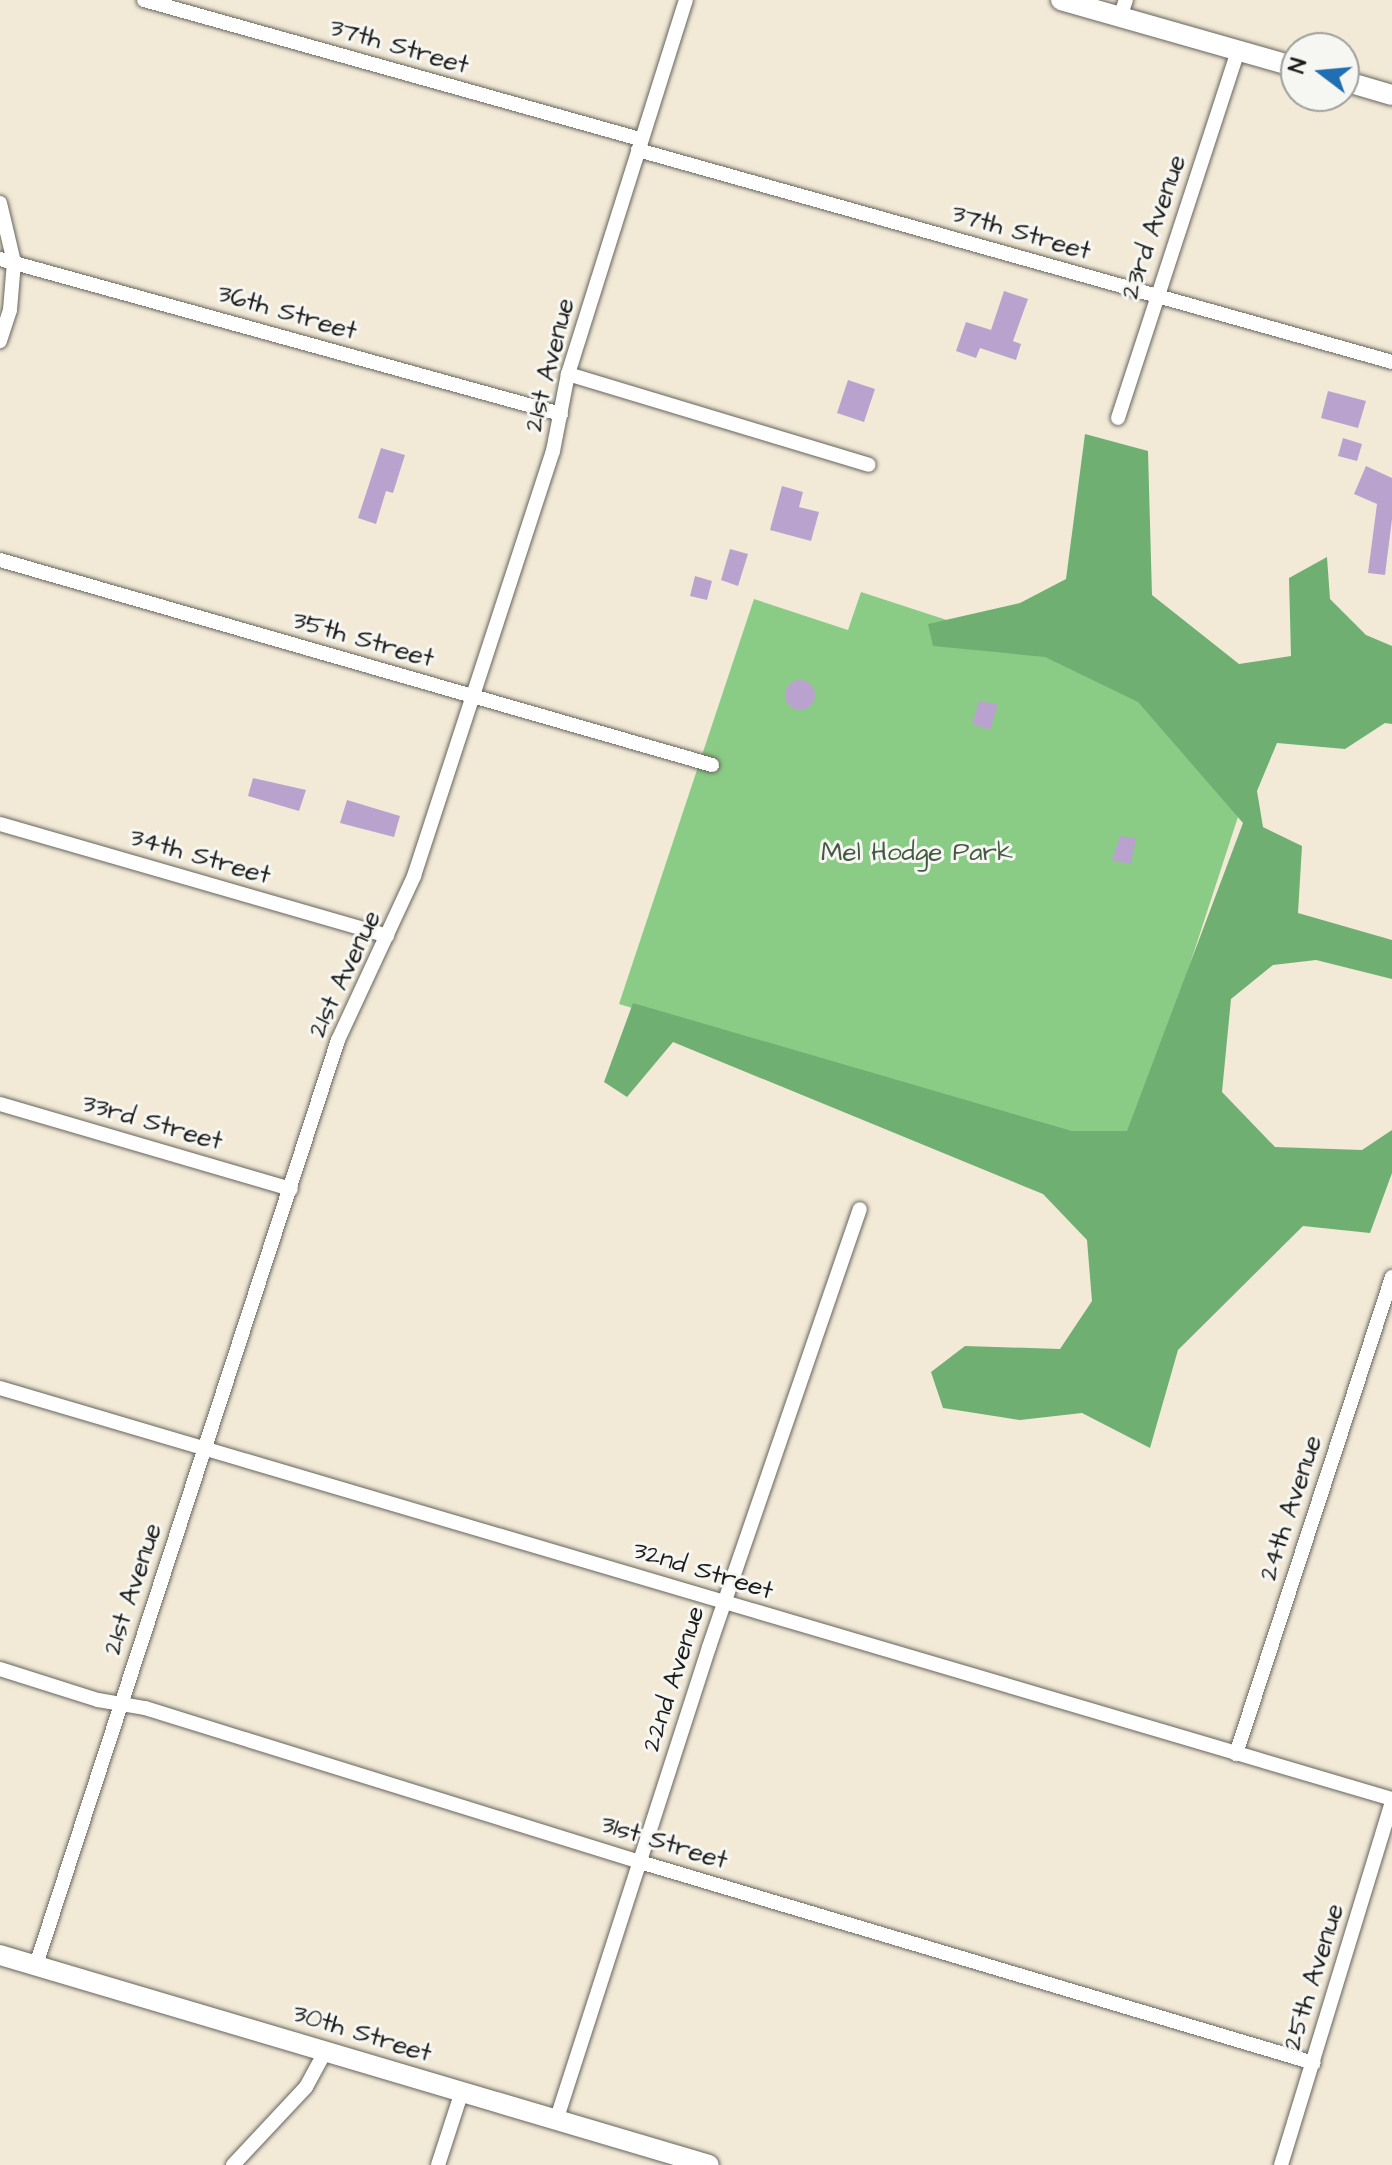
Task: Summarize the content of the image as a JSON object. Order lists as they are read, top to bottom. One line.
{"streets":{"street":["37th Street","23rd Avenue","36th Street","21st Avenue","35th Street","34th Street","33rd Street","24th Avenue","32nd Street","22nd Avenue","31st Street","25th Avenue","30th Street"]},"crossings":[["37th Street","23rd Avenue"],["37th Street","21st Avenue"],["36th Street","21st Avenue"],["21st Avenue","35th Street"],["21st Avenue","34th Street"],["21st Avenue","33rd Street"],["21st Avenue","32nd Street"],["21st Avenue","31st Street"],["21st Avenue","30th Street"],["24th Avenue","32nd Street"],["32nd Street","22nd Avenue"],["32nd Street","25th Avenue"],["22nd Avenue","31st Street"],["22nd Avenue","30th Street"],["31st Street","25th Avenue"]],"parks":["Mel Hodge Park"],"north":"left"}
